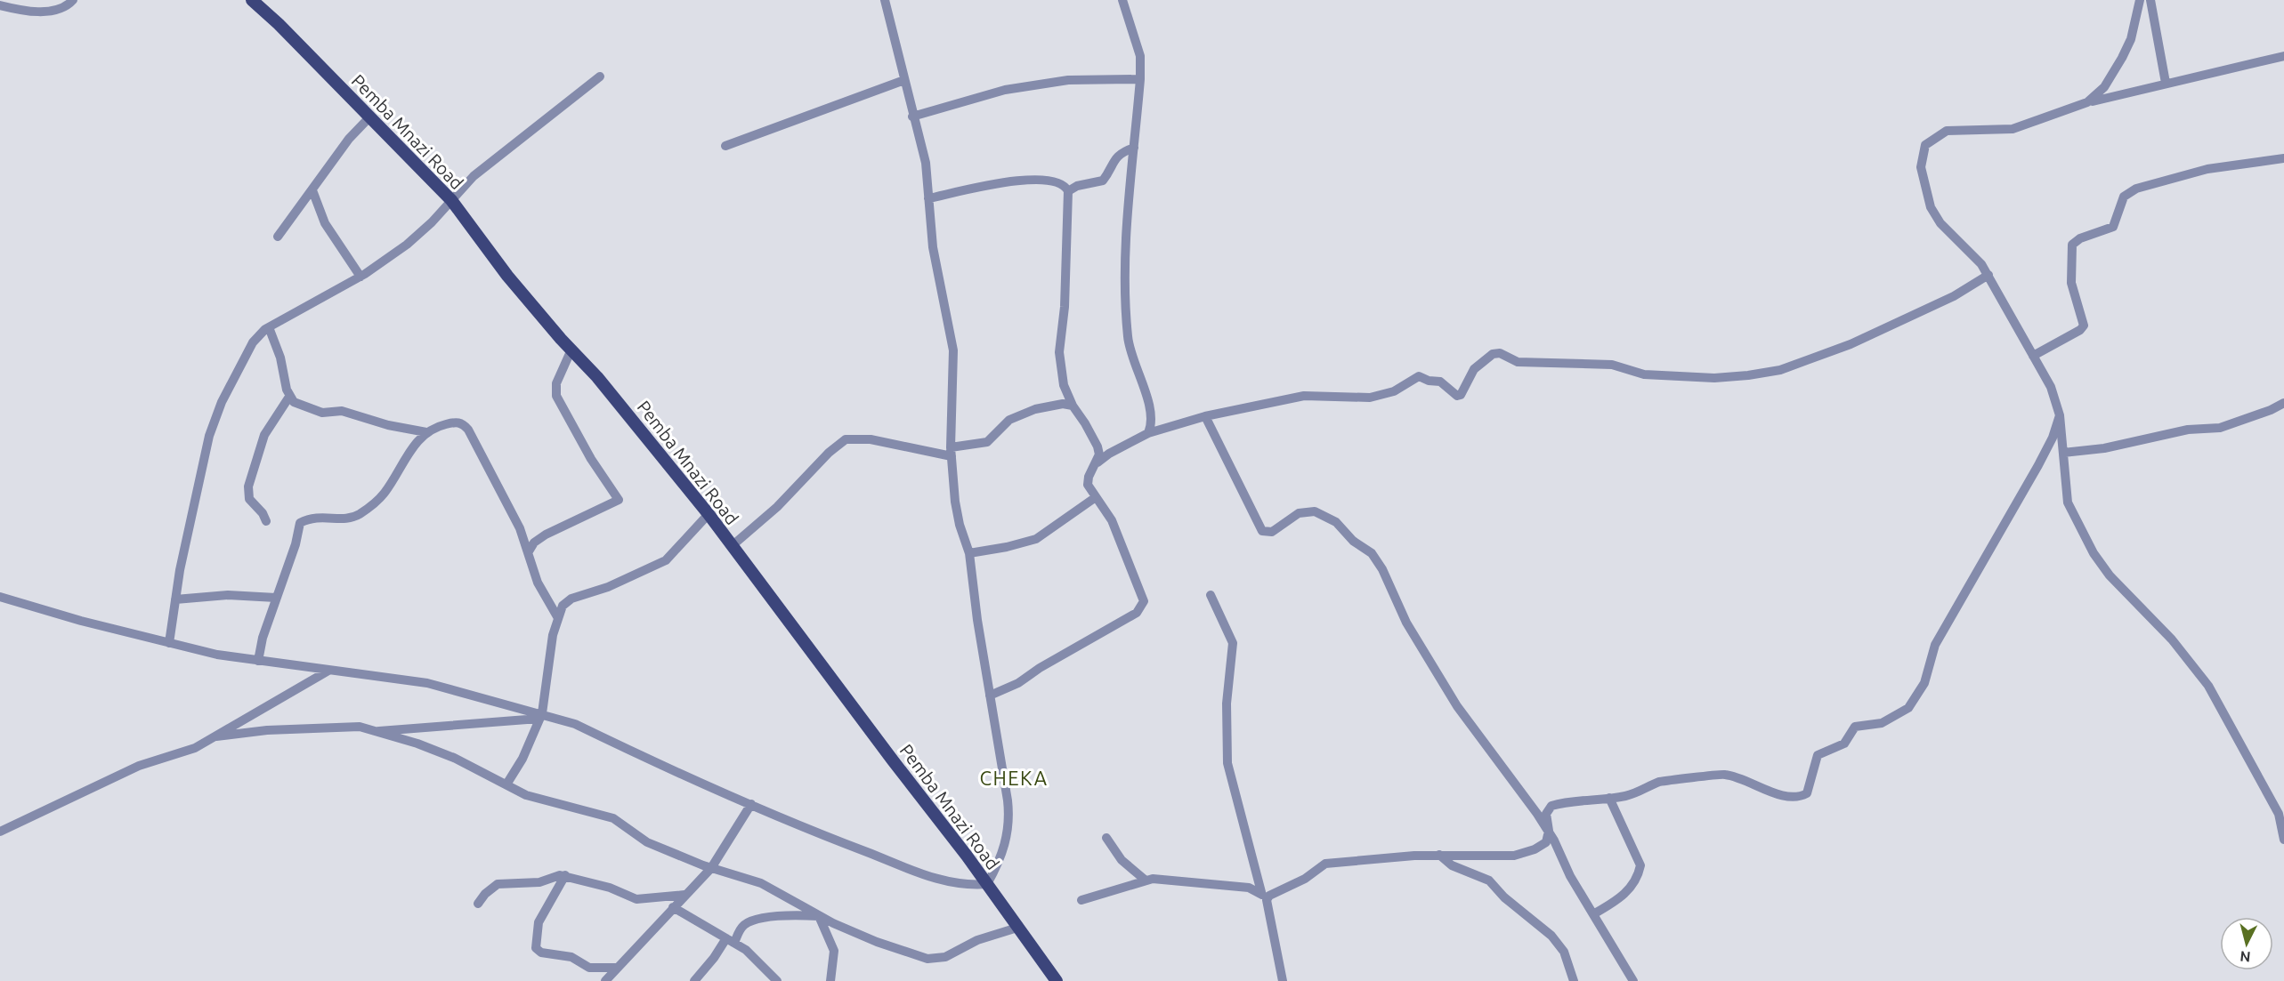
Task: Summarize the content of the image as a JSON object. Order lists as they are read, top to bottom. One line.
{"streets":{"main road":["Pemba Mnazi Road"]},"districts":["CHEKA"],"north":"bottom"}
